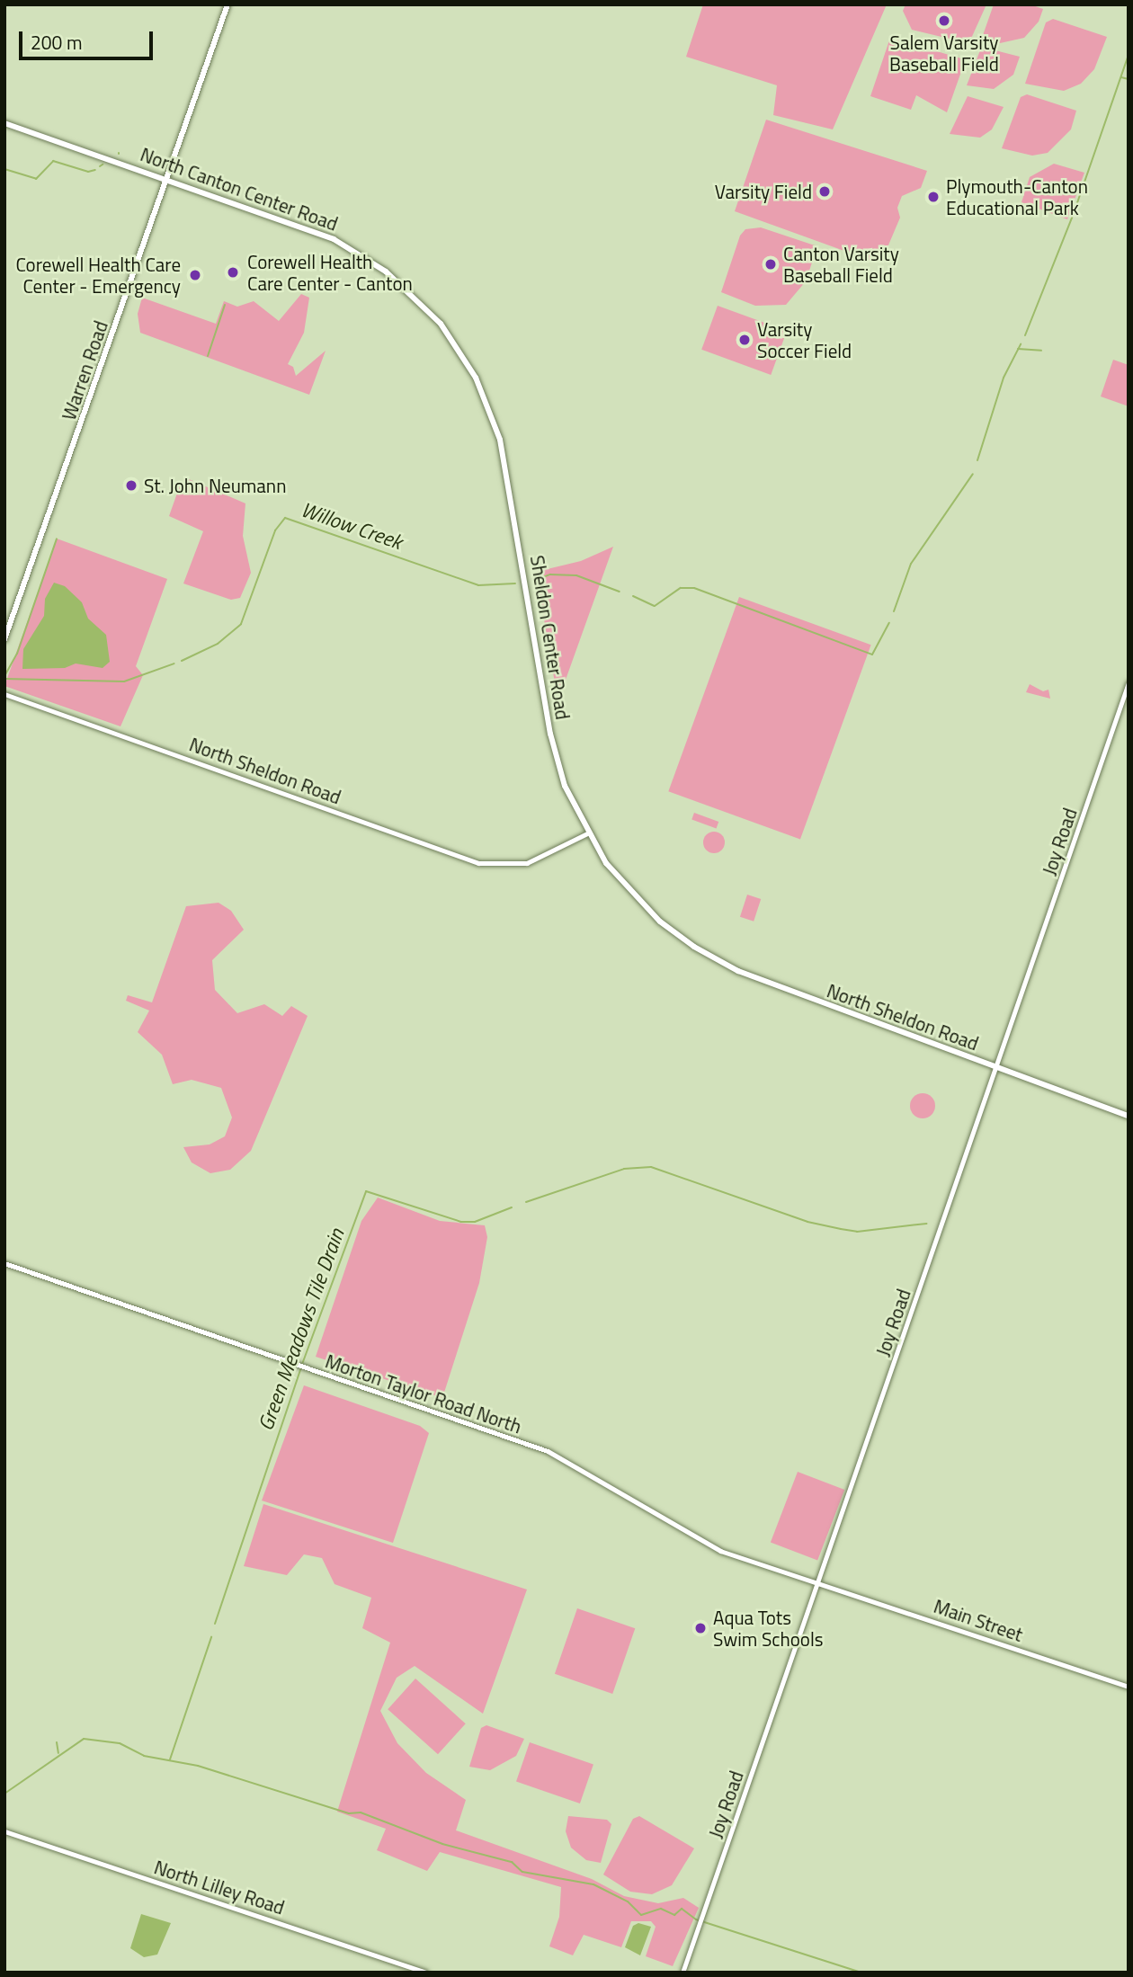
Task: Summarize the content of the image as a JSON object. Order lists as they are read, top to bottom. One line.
{"streets":{"main road":["North Canton Center Road","Warren Road","Sheldon Center Road","North Sheldon Road"],"street":["Joy Road","Morton Taylor Road North","Main Street","North Lilley Road"]},"crossings":[["North Canton Center Road","Warren Road"],["North Canton Center Road","Sheldon Center Road"],["Sheldon Center Road","North Sheldon Road"],["North Sheldon Road","Joy Road"],["Joy Road","Morton Taylor Road North"],["Joy Road","Main Street"],["Morton Taylor Road North","Main Street"]],"water":["Willow Creek","Green Meadows Tile Drain"],"places":["Salem Varsity Baseball Field","Varsity Field","Plymouth-Canton Educational Park","Canton Varsity Baseball Field","Corewell Health Care Center - Canton","Corewell Health Care Center - Emergency","Varsity Soccer Field","St. John Neumann","Aqua Tots Swim Schools"],"scale_bar":"200 m"}
